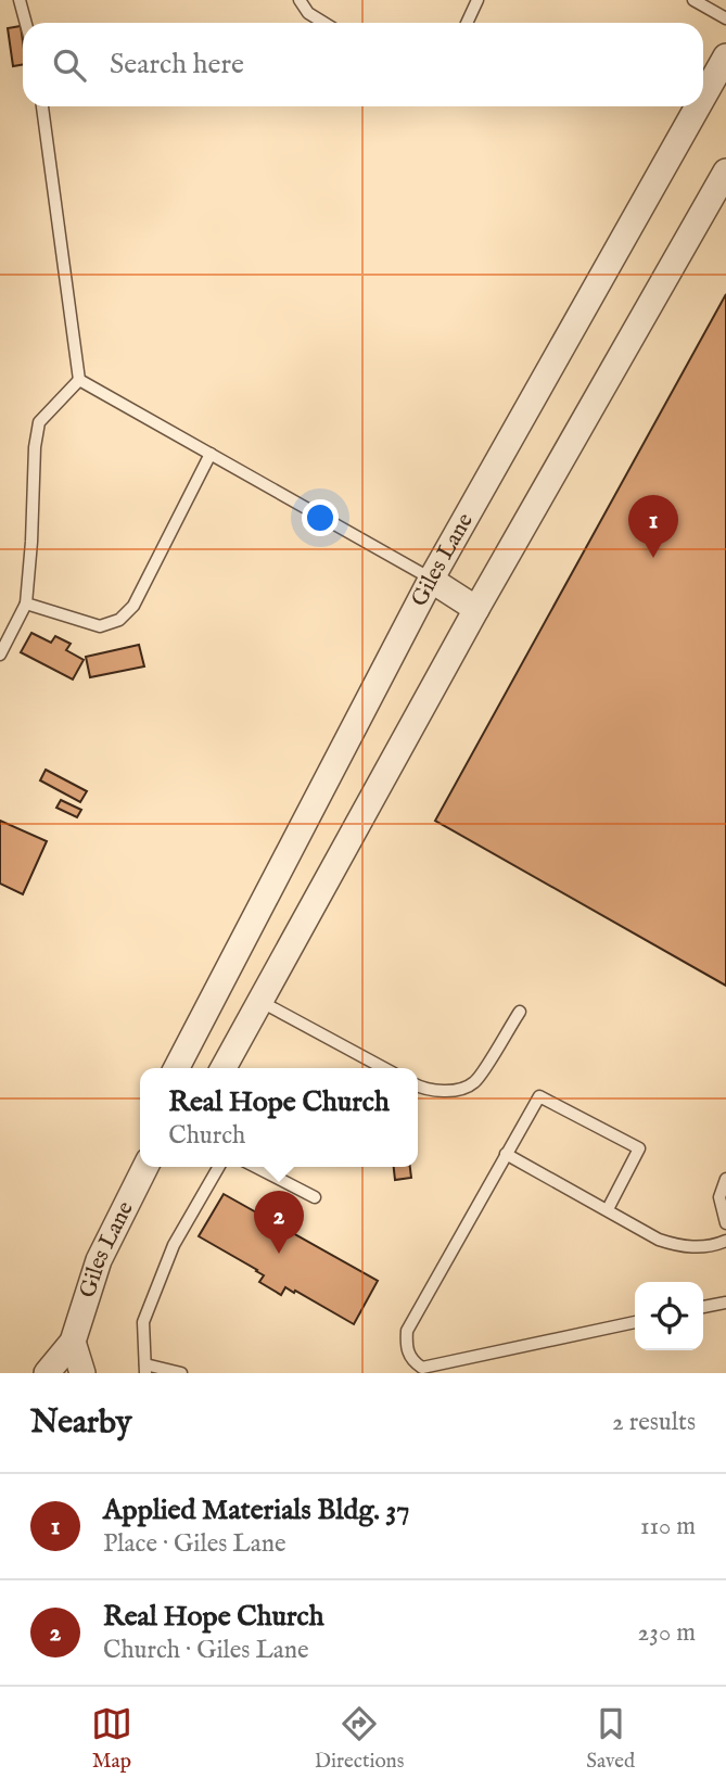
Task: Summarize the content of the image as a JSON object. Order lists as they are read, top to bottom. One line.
{"streets":{"street":["Giles Lane"]},"page":{"search":"Search here","pins":["1","2"],"popup":["Real Hope Church","Church"],"heading":["Nearby","2 results"],"list":[{"mark":"1","name":"Applied Materials Bldg. 37","note":"Place · Giles Lane","value":"110 m"},{"mark":"2","name":"Real Hope Church","note":"Church · Giles Lane","value":"230 m"}],"nav":["Map","Directions","Saved"]}}
